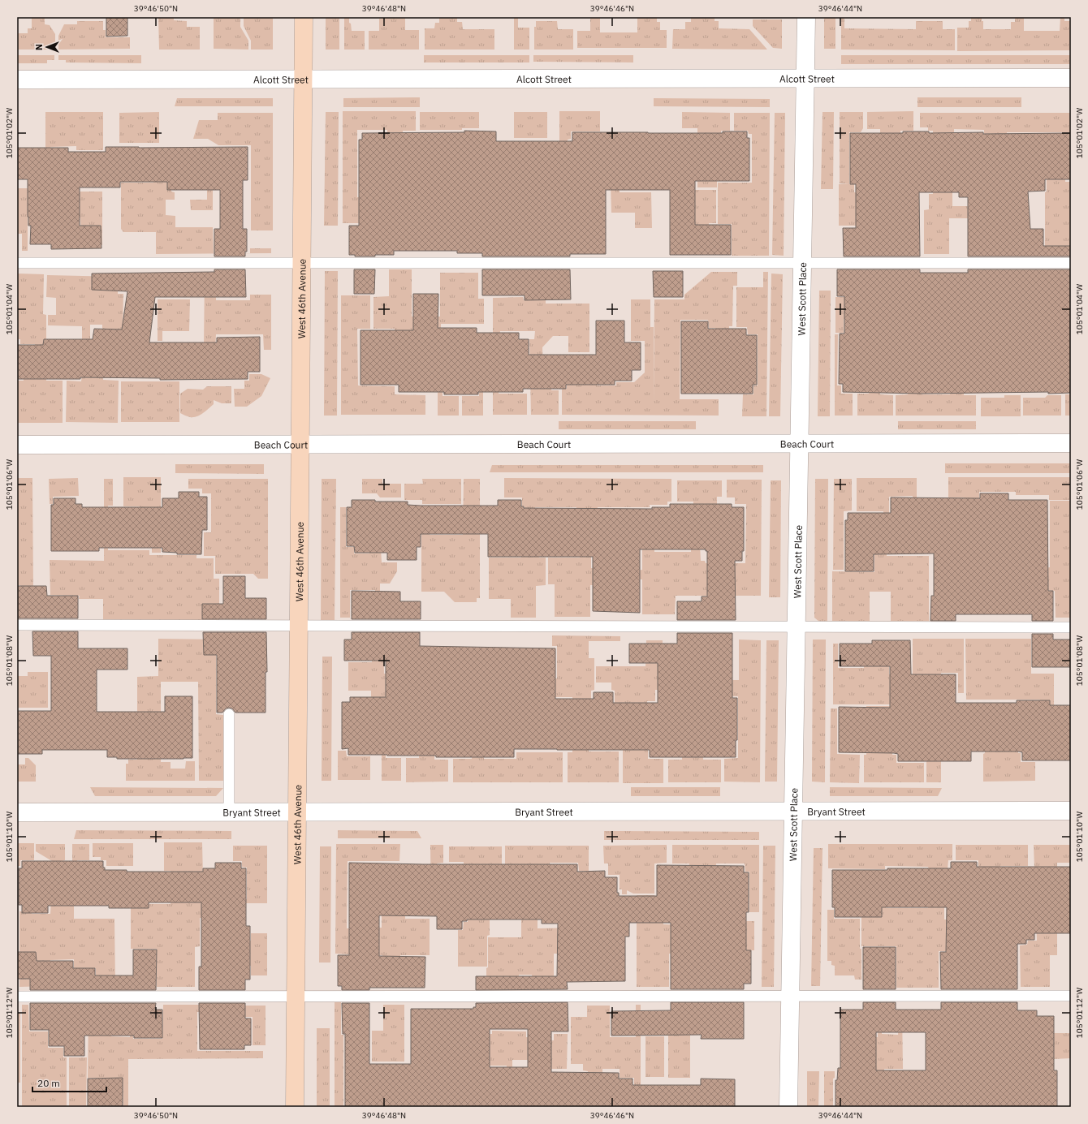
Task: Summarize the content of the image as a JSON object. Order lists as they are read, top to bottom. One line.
{"streets":{"street":["Alcott Street","West 46th Avenue","West Scott Place","Beach Court","Bryant Street"]},"crossings":[["Alcott Street","West 46th Avenue"],["Alcott Street","West Scott Place"],["West 46th Avenue","Beach Court"],["West 46th Avenue","Bryant Street"],["West Scott Place","Beach Court"],["West Scott Place","Bryant Street"]],"scale_bar":"20 m","north":"left","coordinates":["39°46'50\"N","39°46'48\"N","39°46'46\"N","39°46'44\"N","105°01'02\"W","105°01'04\"W","105°01'06\"W","105°01'08\"W","105°01'10\"W","105°01'12\"W"]}
